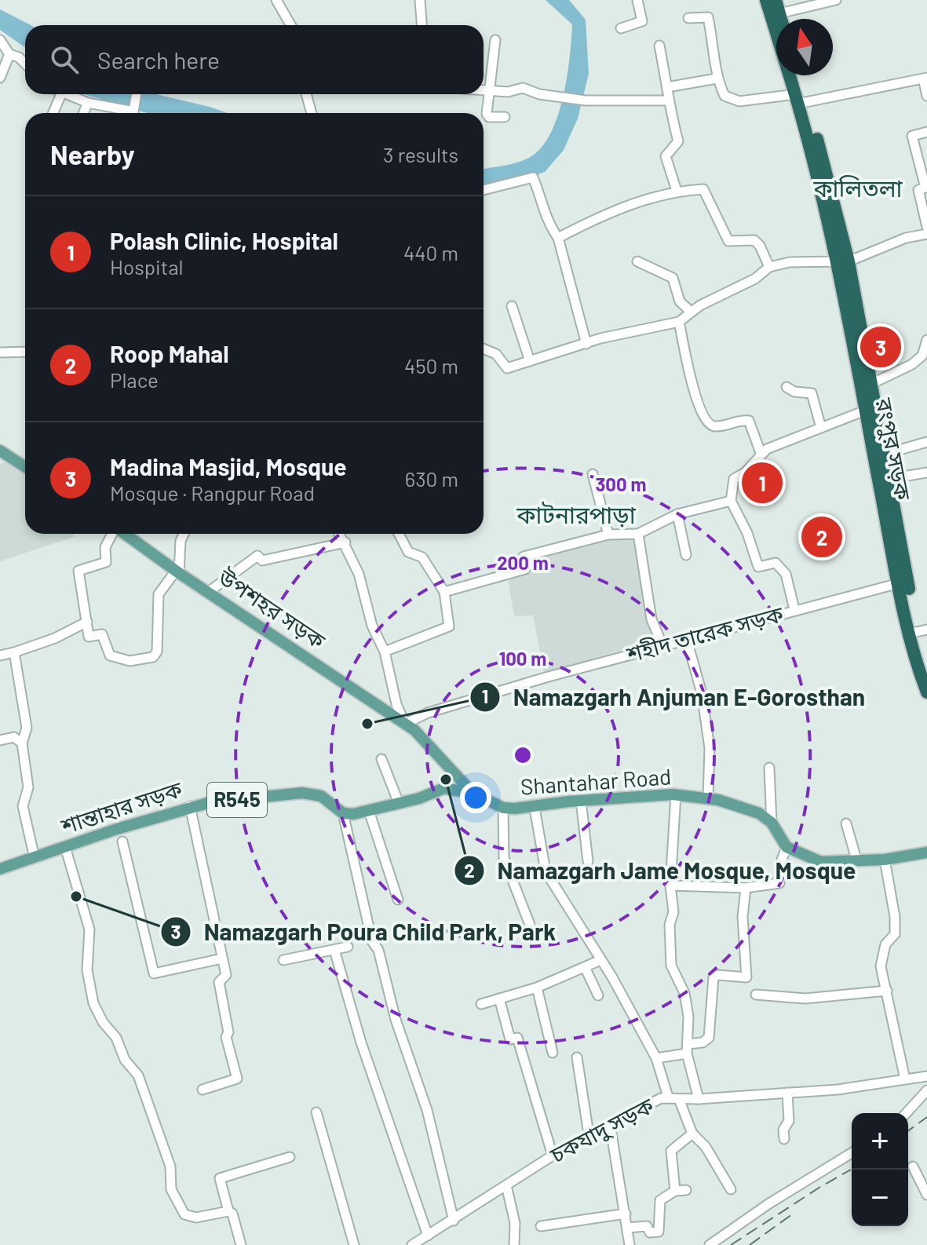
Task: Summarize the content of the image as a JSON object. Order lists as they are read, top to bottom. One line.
{"streets":{"highway":["রংপুর সড়ক"],"main road":["উপশহর সড়ক","Shantahar Road","R545","শান্তাহার সড়ক"],"street":["শহীদ তারেক সড়ক","চকযাদু সড়ক"]},"crossings":[["রংপুর সড়ক","শহীদ তারেক সড়ক"],["উপশহর সড়ক","শহীদ তারেক সড়ক"],["উপশহর সড়ক","Shantahar Road"]],"districts":["কালিতলা","কাটনারপাড়া"],"places":["Namazgarh Anjuman E-Gorosthan","Namazgarh Jame Mosque, Mosque","Namazgarh Poura Child Park, Park"],"north":"top","page":{"search":"Search here","heading":["Nearby","3 results"],"list":[{"mark":"1","name":"Polash Clinic, Hospital","note":"Hospital","value":"440 m"},{"mark":"2","name":"Roop Mahal","note":"Place","value":"450 m"},{"mark":"3","name":"Madina Masjid, Mosque","note":"Mosque · Rangpur Road","value":"630 m"}],"pins":["3","1","2"],"map_buttons":["+","−"]},"rings":["300 m","200 m","100 m"]}
